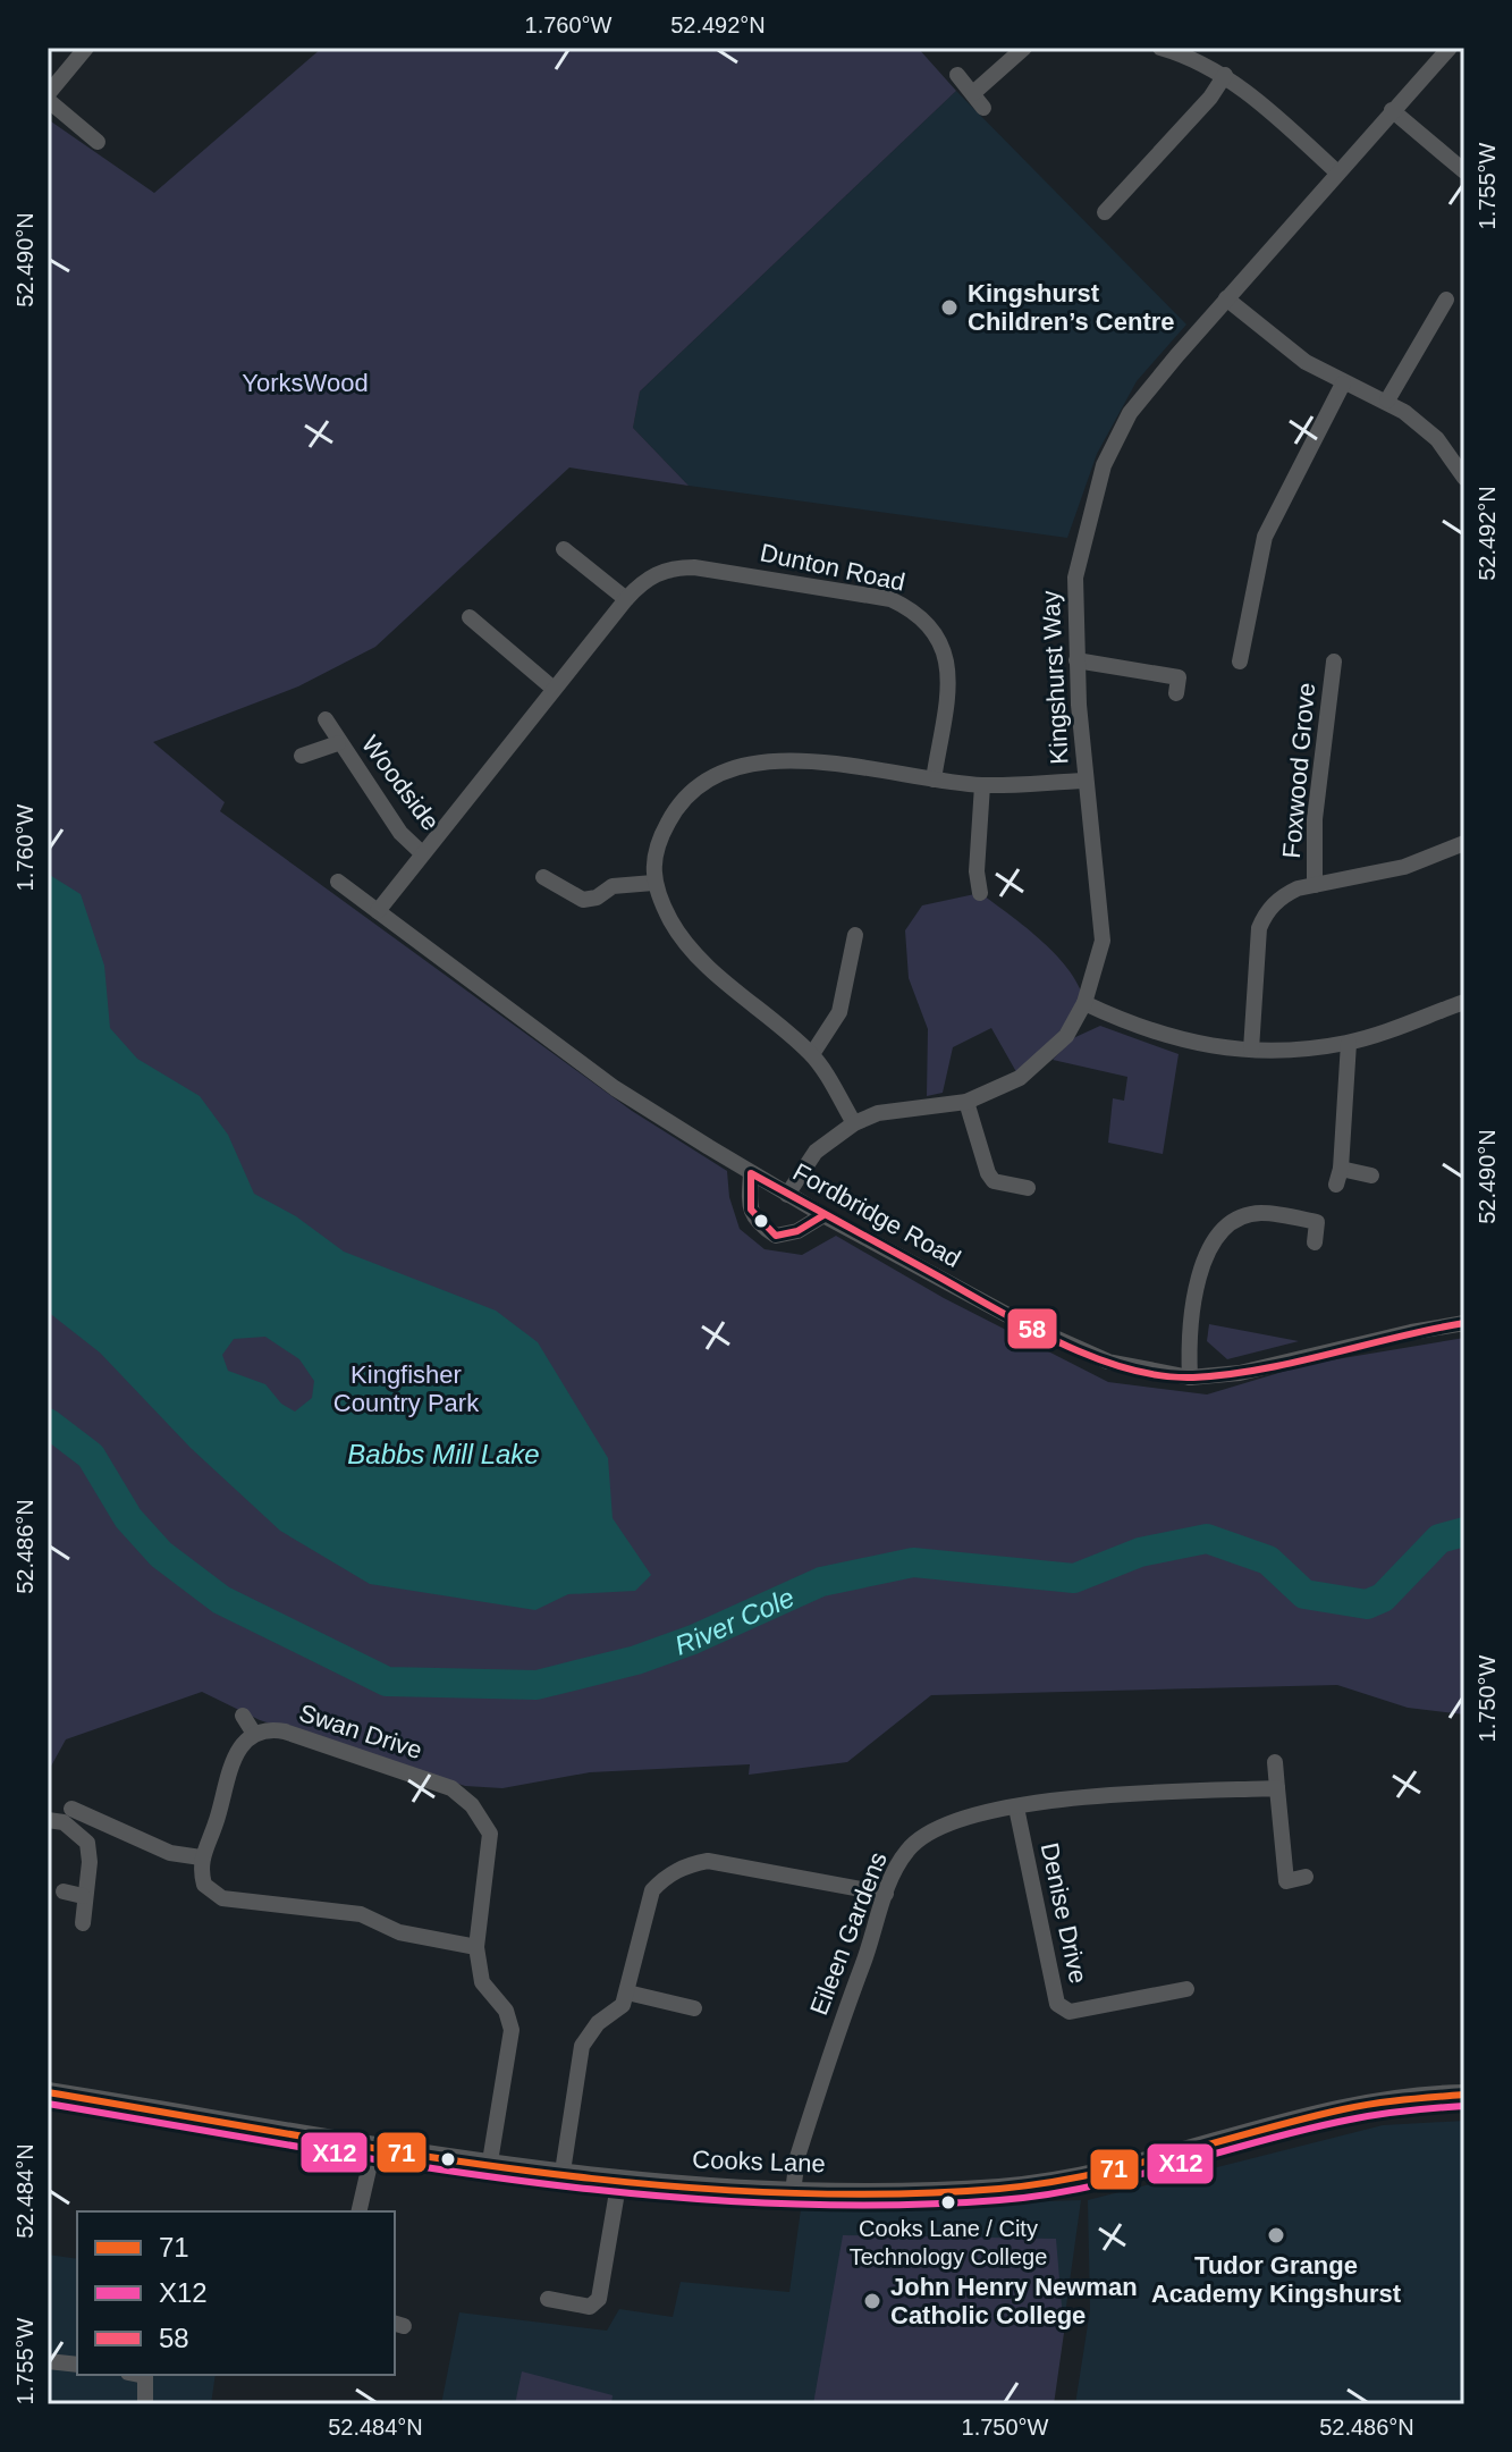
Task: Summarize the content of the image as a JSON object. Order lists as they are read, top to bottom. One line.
{"streets":{"street":["Dunton Road","Kingshurst Way","Foxwood Grove","Woodside","Fordbridge Road","Swan Drive","Denise Drive","Eileen Gardens","Cooks Lane"]},"crossings":[["Dunton Road","Woodside"],["Dunton Road","Fordbridge Road"],["Kingshurst Way","Fordbridge Road"],["Swan Drive","Cooks Lane"],["Denise Drive","Eileen Gardens"],["Eileen Gardens","Cooks Lane"]],"water":["Babbs Mill Lake","River Cole"],"parks":["YorksWood","Kingfisher Country Park"],"places":["Kingshurst Children’s Centre","Cooks Lane / City Technology College","Tudor Grange Academy Kingshurst","John Henry Newman Catholic College"],"lines":["transit line 58","transit line 71","transit line X12"],"legend":["71","X12","58"],"coordinates":["1.760°W","52.492°N","1.755°W","52.490°N","52.486°N","1.750°W","52.484°N"]}
